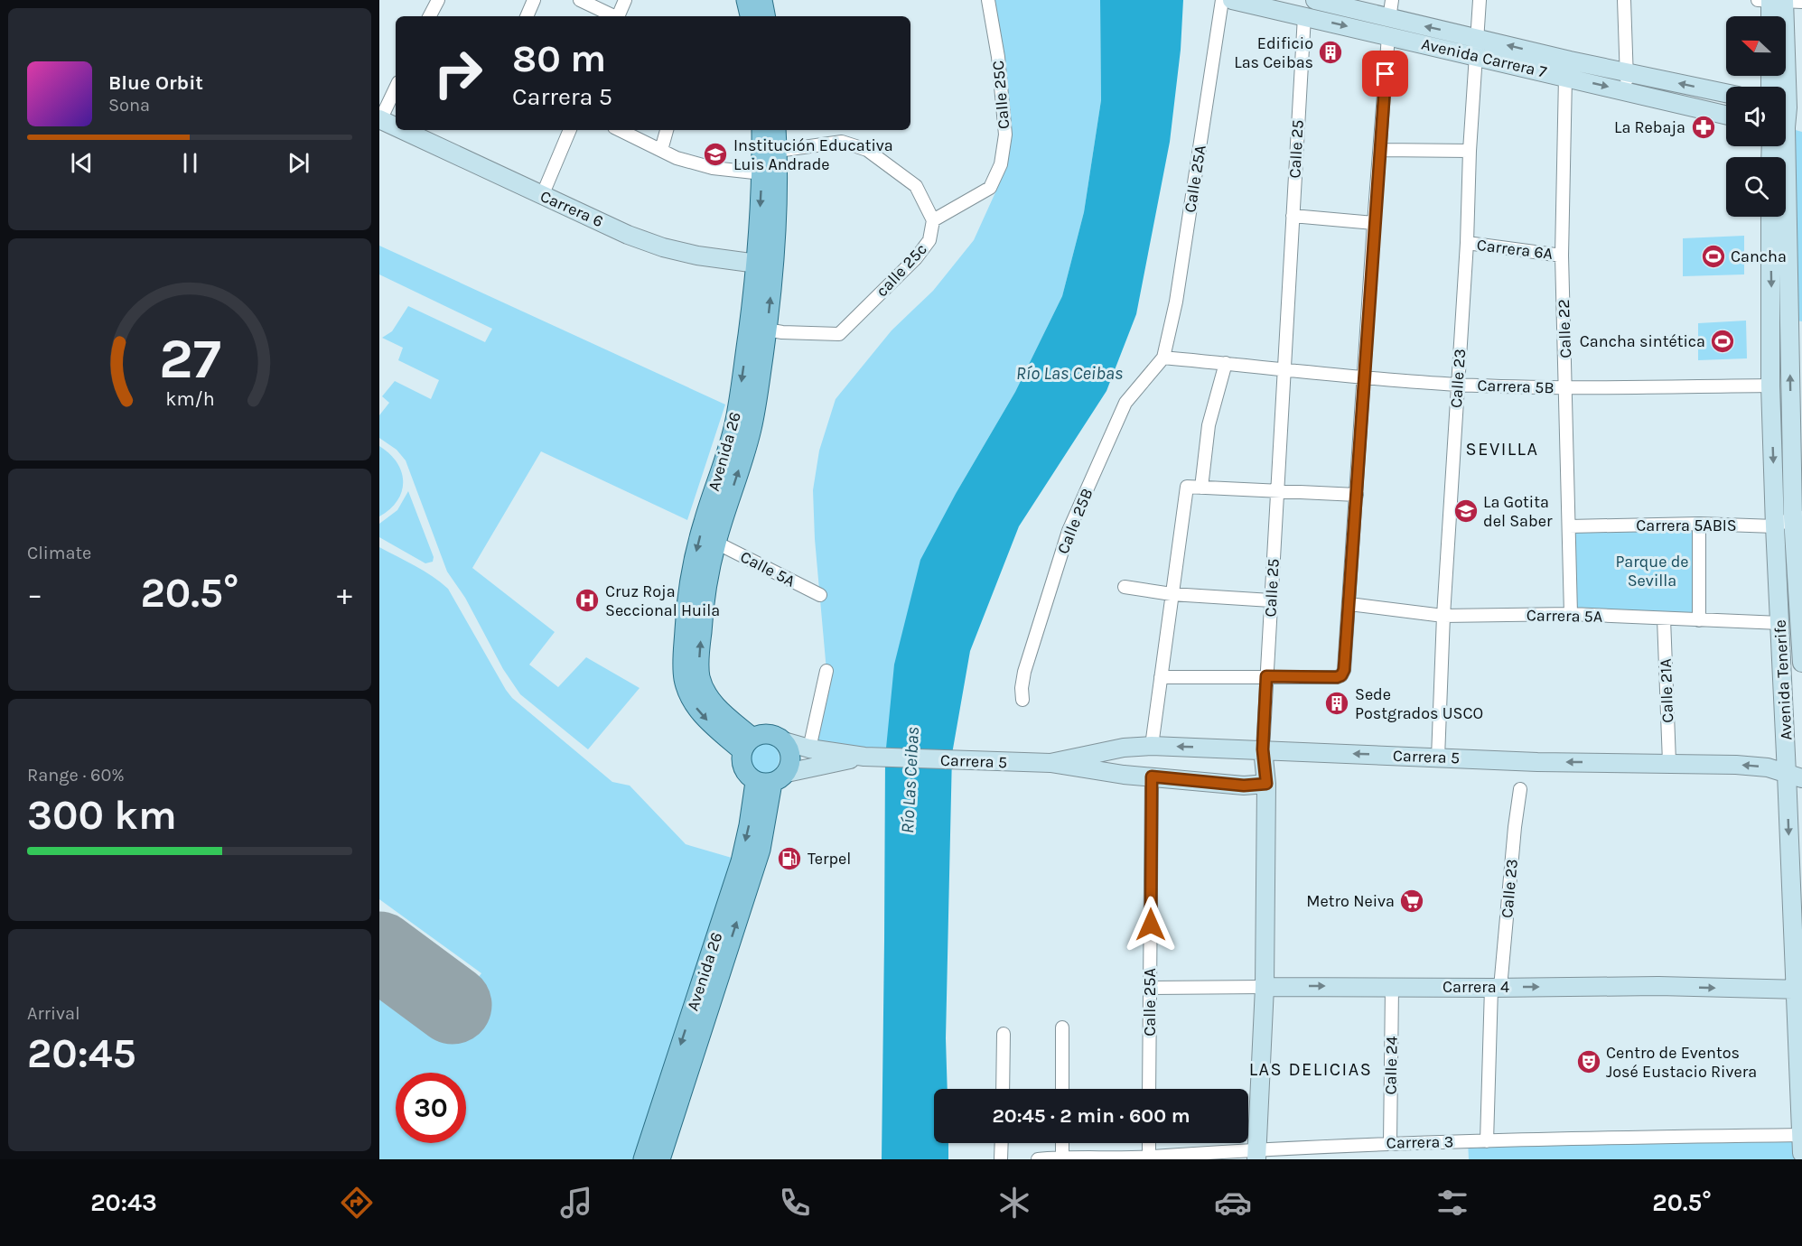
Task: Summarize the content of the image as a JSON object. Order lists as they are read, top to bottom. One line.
{"streets":{"main road":["Avenida 26"],"street":["Avenida Carrera 7","Calle 25C","Calle 25","Calle 25A","Carrera 6","Carrera 6A","calle 25c","Calle 22","Calle 23","Carrera 5B","Calle 25B","Carrera 5ABIS","Calle 5A","Carrera 5A","Avenida Tenerife","Calle 21A","Carrera 5","Carrera 4","Calle 24","Carrera 3"]},"crossings":[["Avenida Carrera 7","Calle 25"],["Avenida Carrera 7","Calle 22"],["Avenida Carrera 7","Calle 23"],["Calle 25C","Carrera 6"],["Calle 25C","calle 25c"],["Calle 25C","Avenida 26"],["Calle 25","Carrera 5B"],["Calle 25","Carrera 5"],["Calle 25","Carrera 4"],["Calle 25","Carrera 3"],["Calle 25A","Carrera 5B"],["Calle 25A","Calle 25B"],["Calle 25A","Carrera 5"],["Calle 25A","Carrera 4"],["Carrera 6","calle 25c"],["Carrera 6","Avenida 26"],["Carrera 6A","Calle 22"],["Carrera 6A","Calle 23"],["calle 25c","Avenida 26"],["Calle 22","Carrera 5B"],["Calle 22","Carrera 5ABIS"],["Calle 22","Carrera 5A"],["Calle 23","Carrera 5B"],["Calle 23","Carrera 5A"],["Calle 23","Carrera 5"],["Calle 23","Carrera 4"],["Calle 23","Carrera 3"],["Carrera 5B","Calle 25B"],["Carrera 5B","Avenida Tenerife"],["Avenida 26","Calle 5A"],["Avenida 26","Carrera 5"],["Carrera 5ABIS","Avenida Tenerife"],["Carrera 5A","Avenida Tenerife"],["Carrera 5A","Calle 21A"],["Avenida Tenerife","Carrera 5"],["Avenida Tenerife","Carrera 4"],["Avenida Tenerife","Carrera 3"],["Calle 21A","Carrera 5"],["Carrera 4","Calle 24"],["Calle 24","Carrera 3"]],"one_way":["Carrera 4"],"districts":["SEVILLA","LAS DELICIAS"],"water":["Río Las Ceibas"],"parks":["Parque de Sevilla"],"places":{"building":["Edificio Las Ceibas","Sede Postgrados USCO"],"pharmacy":["La Rebaja"],"school or university":["Institución Educativa Luis Andrade","La Gotita del Saber"],"sports":["Cancha","Cancha sintética"],"hospital":["Cruz Roja Seccional Huila"],"fuel station":["Terpel"],"supermarket":["Metro Neiva"],"theatre":["Centro de Eventos José Eustacio Rivera"]},"north":"left","page":{"turn":["80 m","Carrera 5"],"song":["Blue Orbit","Sona"],"tile":["Climate",["Range · 60%","300 km"],["Arrival","20:45"]],"heat":["−","20.5°","+"],"limit":"30","trip":"20:45 · 2 min · 600 m","tabs":["20:43","20.5°"],"gauge":["27","km/h"]}}
